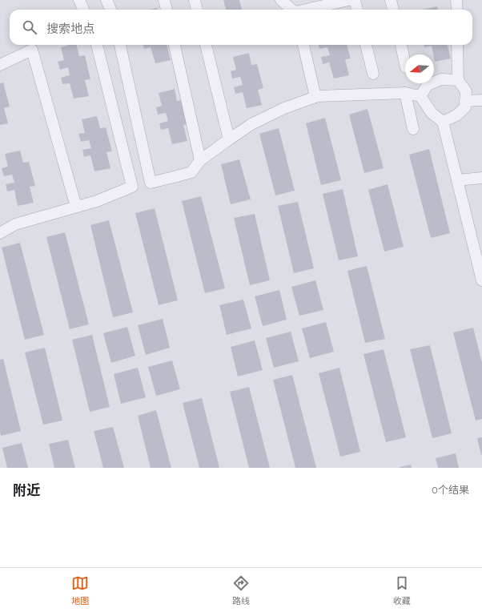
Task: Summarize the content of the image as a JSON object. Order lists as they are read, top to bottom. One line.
{"north":"left","page":{"search":"搜索地点","heading":["附近","0个结果"],"nav":["地图","路线","收藏"]}}
